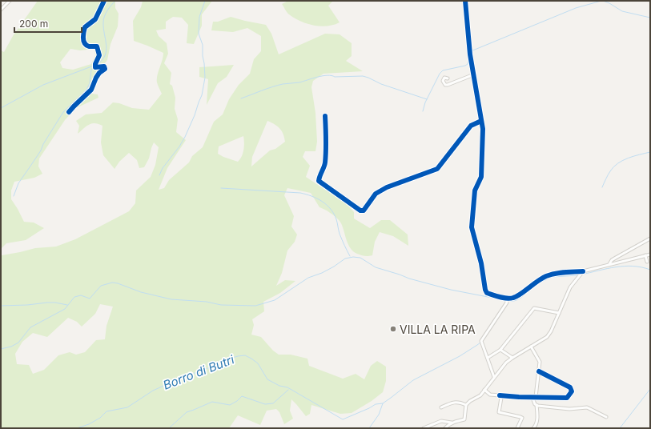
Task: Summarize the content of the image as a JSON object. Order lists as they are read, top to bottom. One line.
{"water":["Borro di Butri"],"places":["VILLA LA RIPA"],"scale_bar":"200 m"}
